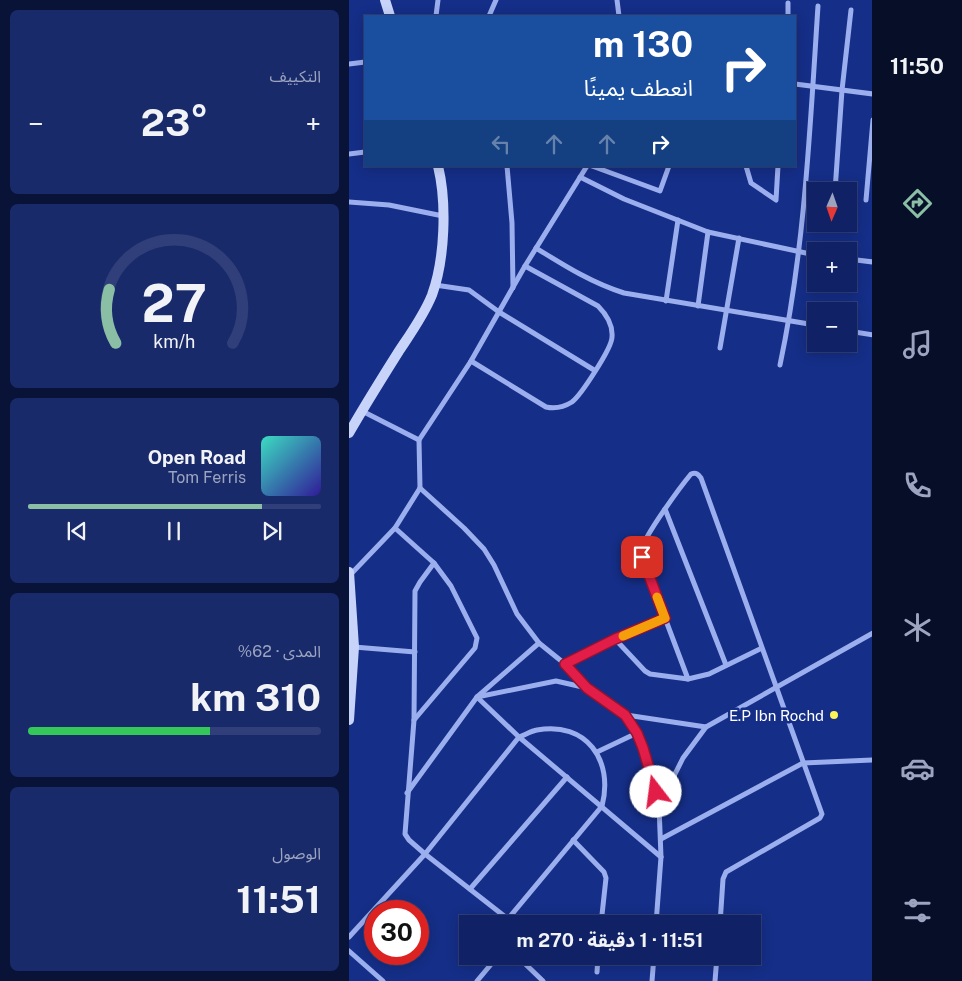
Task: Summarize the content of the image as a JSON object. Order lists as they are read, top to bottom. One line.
{"places":["E.P Ibn Rochd"],"north":"bottom","page":{"tabs":"11:50","tile":["التكييف",["المدى · 62%","310 km"],["الوصول","11:51"]],"turn":["130 m","انعطف يمينًا"],"heat":["−","23°","+"],"map_buttons":["+","−"],"song":["Open Road","Tom Ferris"],"limit":"30","trip":"11:51 · 1 دقيقة · 270 m","gauge":["27","km/h"]}}
